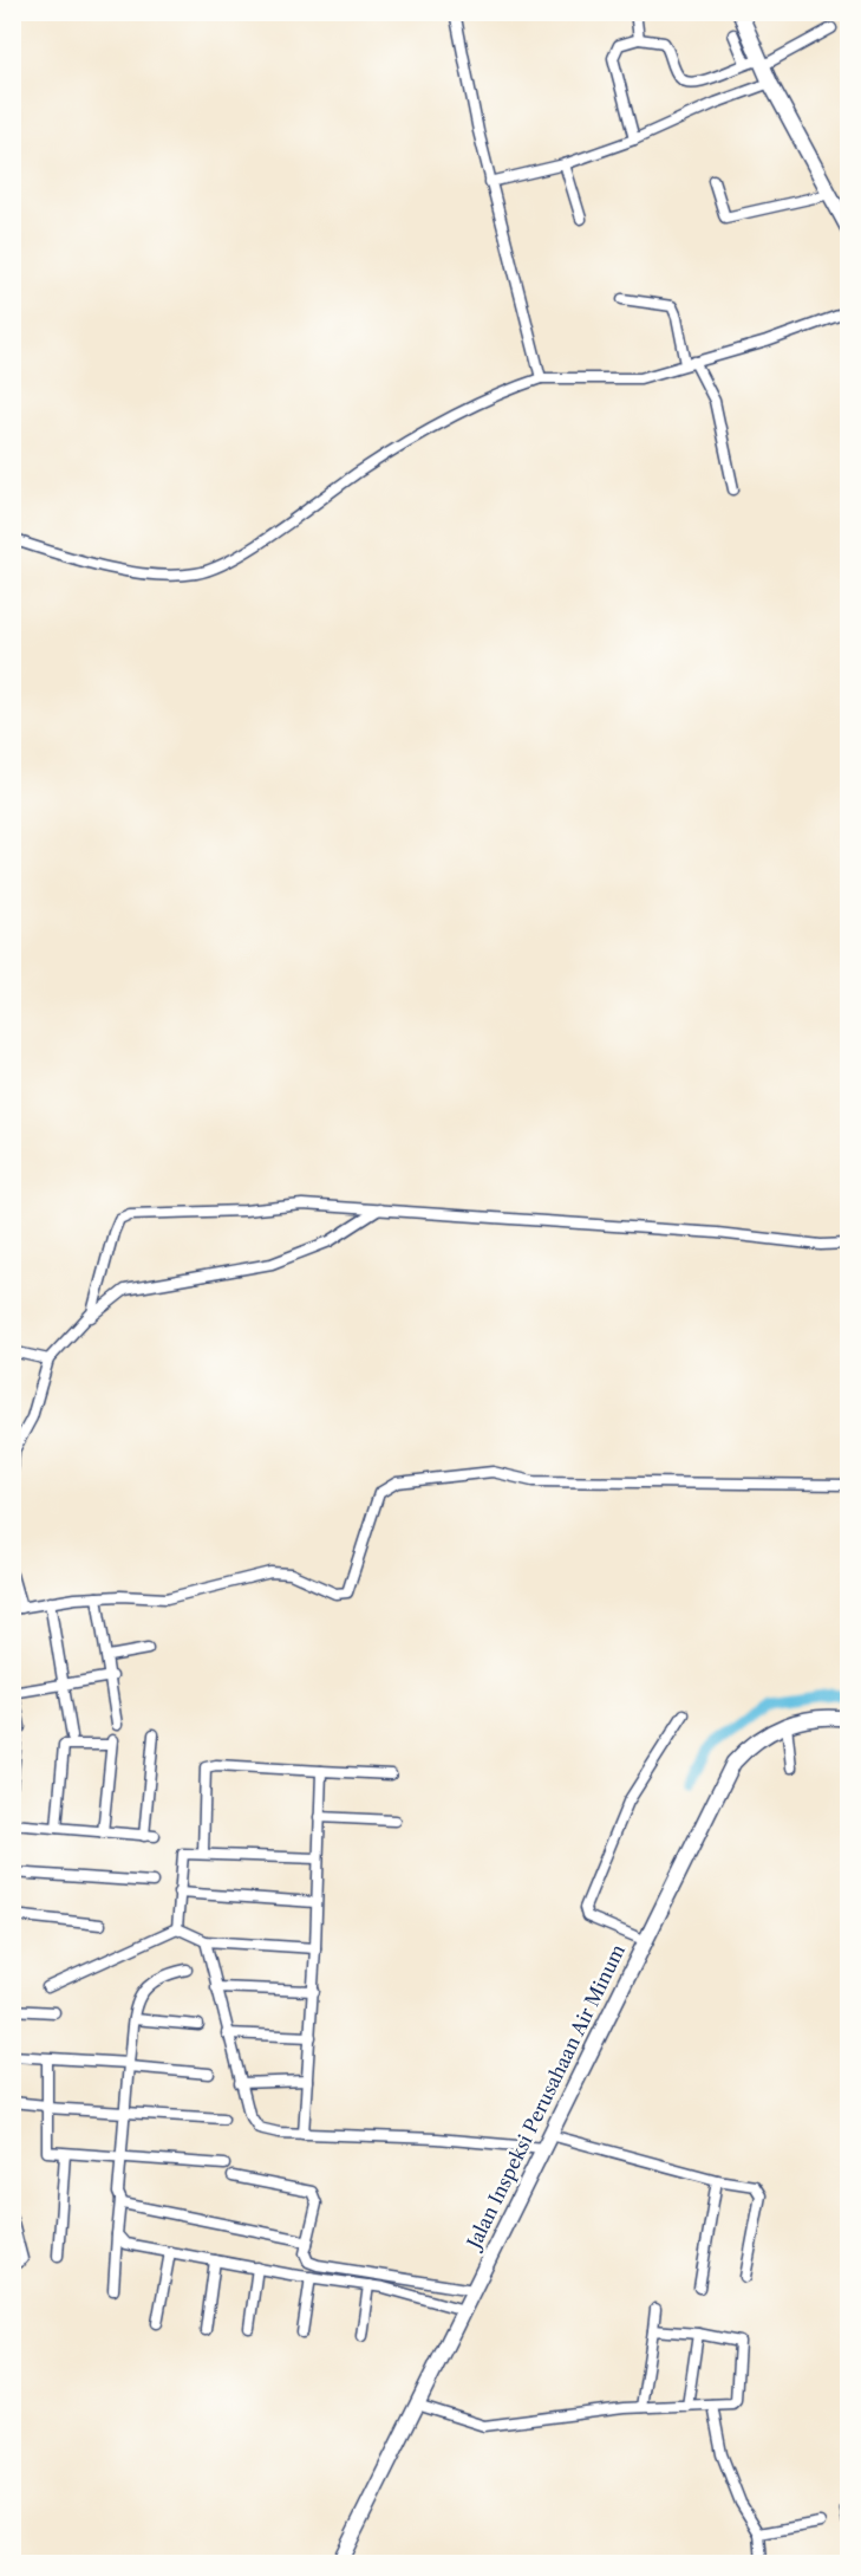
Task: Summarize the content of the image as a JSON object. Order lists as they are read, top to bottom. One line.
{"streets":{"street":["Jalan Inspeksi Perusahaan Air Minum"]}}
